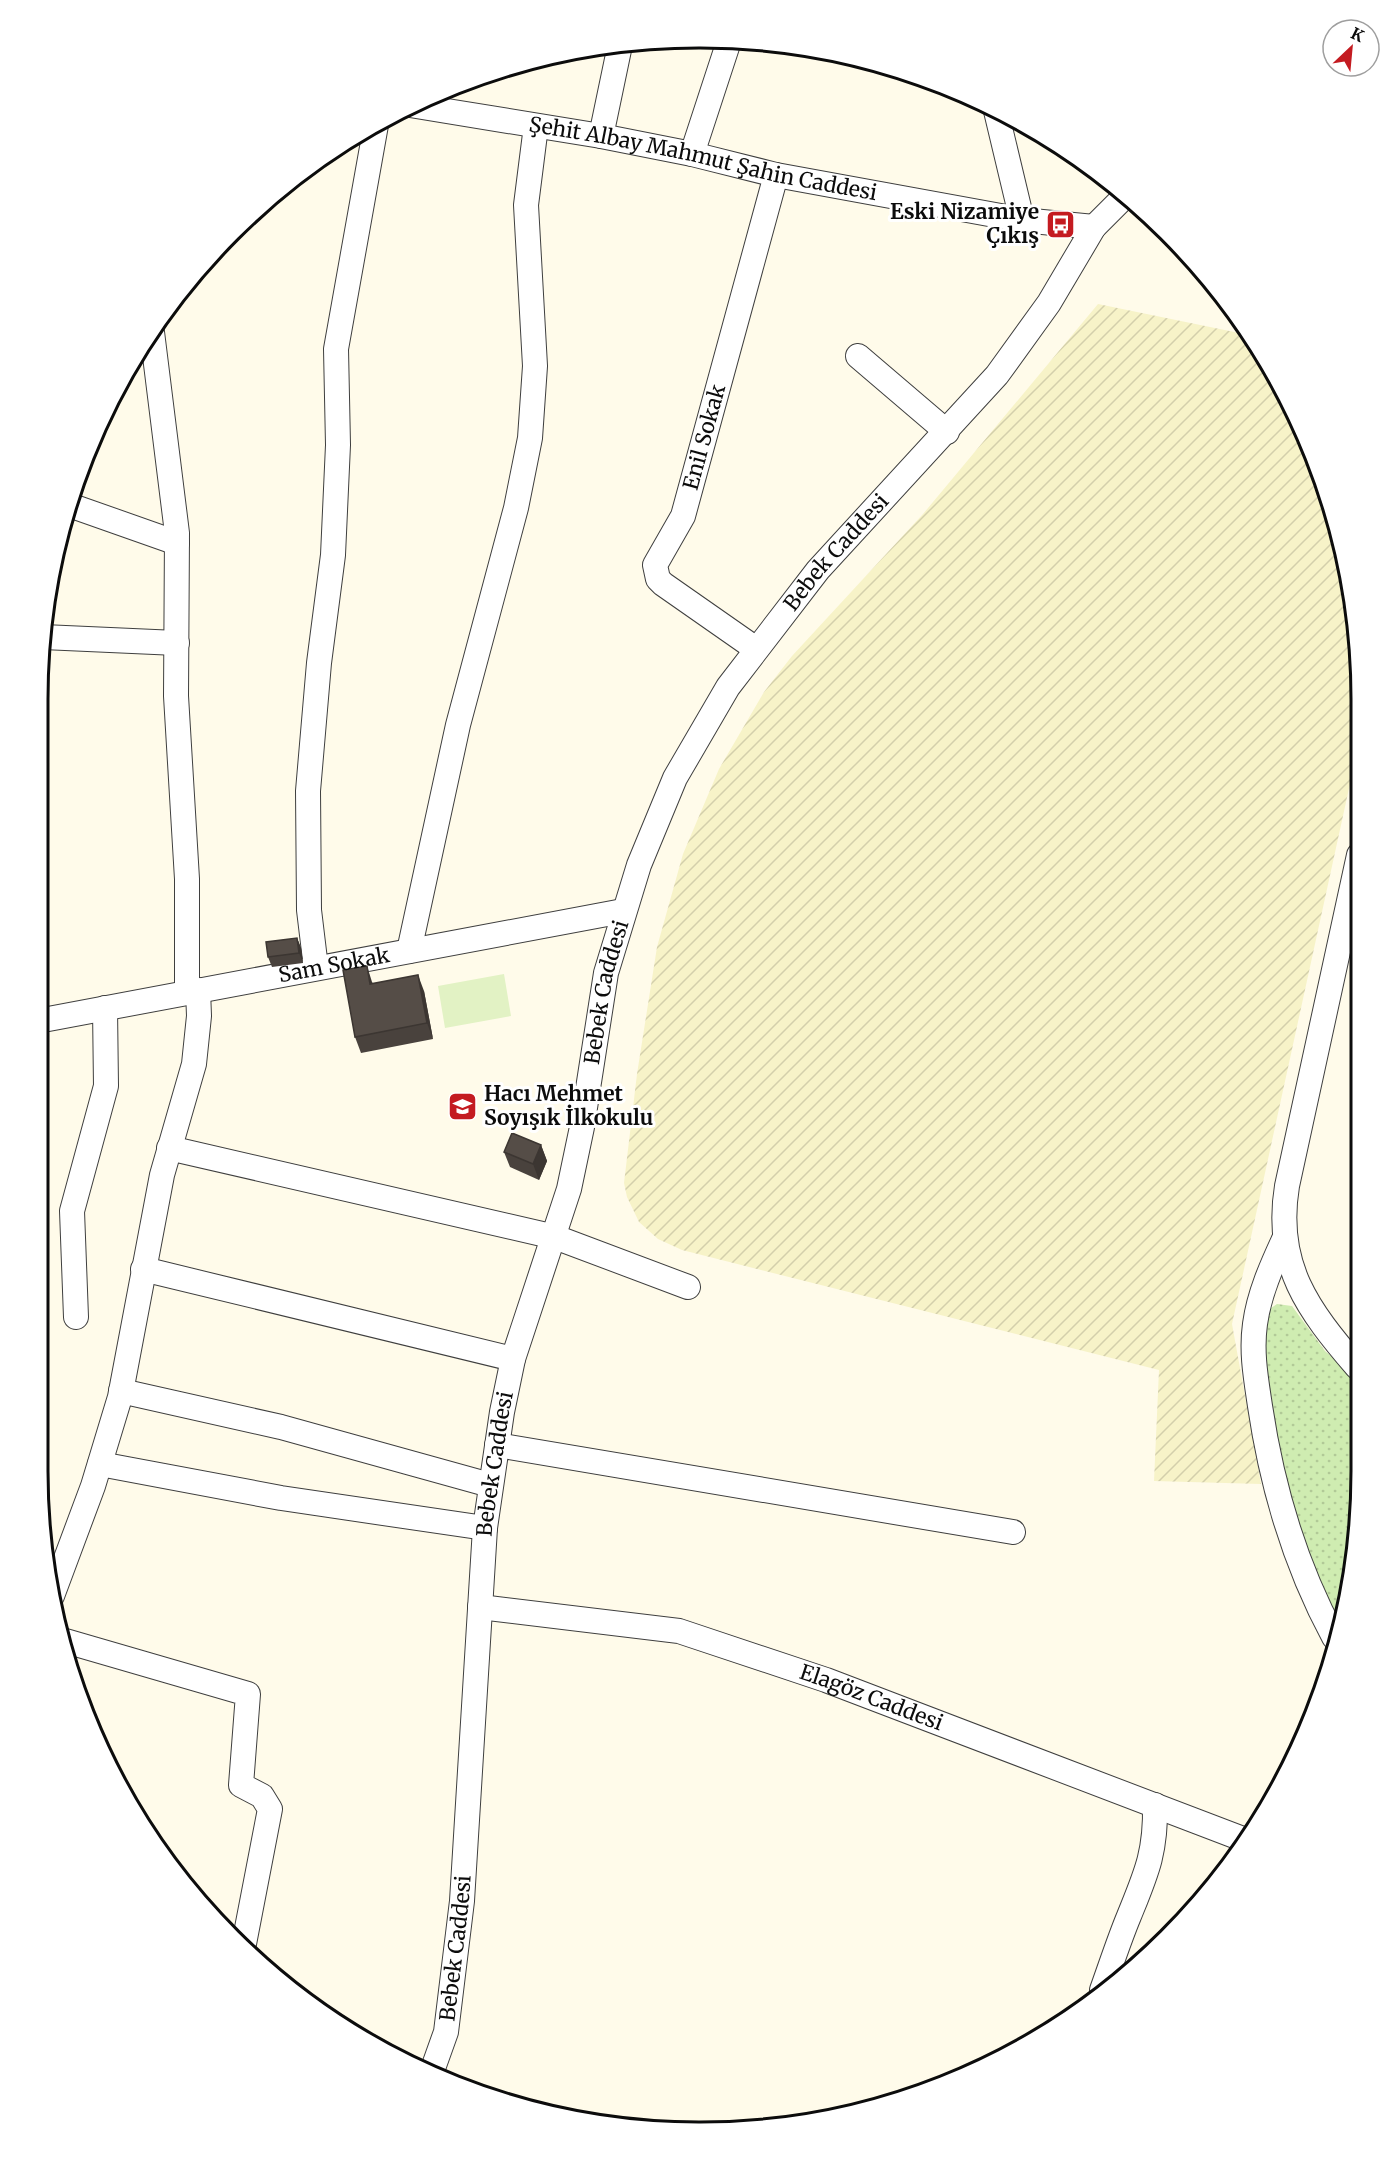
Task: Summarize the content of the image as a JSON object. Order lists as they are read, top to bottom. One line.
{"streets":{"street":["Şehit Albay Mahmut Şahin Caddesi","Enil Sokak","Bebek Caddesi","Sam Sokak","Elagöz Caddesi"]},"crossings":[["Şehit Albay Mahmut Şahin Caddesi","Enil Sokak"],["Şehit Albay Mahmut Şahin Caddesi","Bebek Caddesi"],["Enil Sokak","Bebek Caddesi"],["Bebek Caddesi","Sam Sokak"],["Bebek Caddesi","Elagöz Caddesi"]],"places":{"bus stop":["Eski Nizamiye Çıkış"],"school or university":["Hacı Mehmet Soyışık İlkokulu"]},"north":"top right"}
